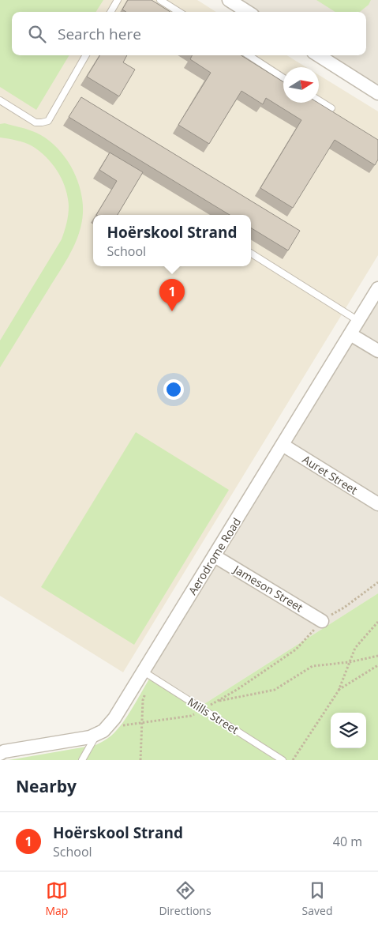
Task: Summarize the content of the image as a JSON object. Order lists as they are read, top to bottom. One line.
{"streets":{"street":["Auret Street","Aerodrome Road","Jameson Street"],"lane":["Mills Street"]},"crossings":[["Auret Street","Aerodrome Road"],["Aerodrome Road","Jameson Street"],["Aerodrome Road","Mills Street"]],"north":"right","page":{"search":"Search here","popup":["Hoërskool Strand","School"],"pins":"1","heading":"Nearby","list":[{"mark":"1","name":"Hoërskool Strand","note":"School","value":"40 m"}],"nav":["Map","Directions","Saved"]}}
